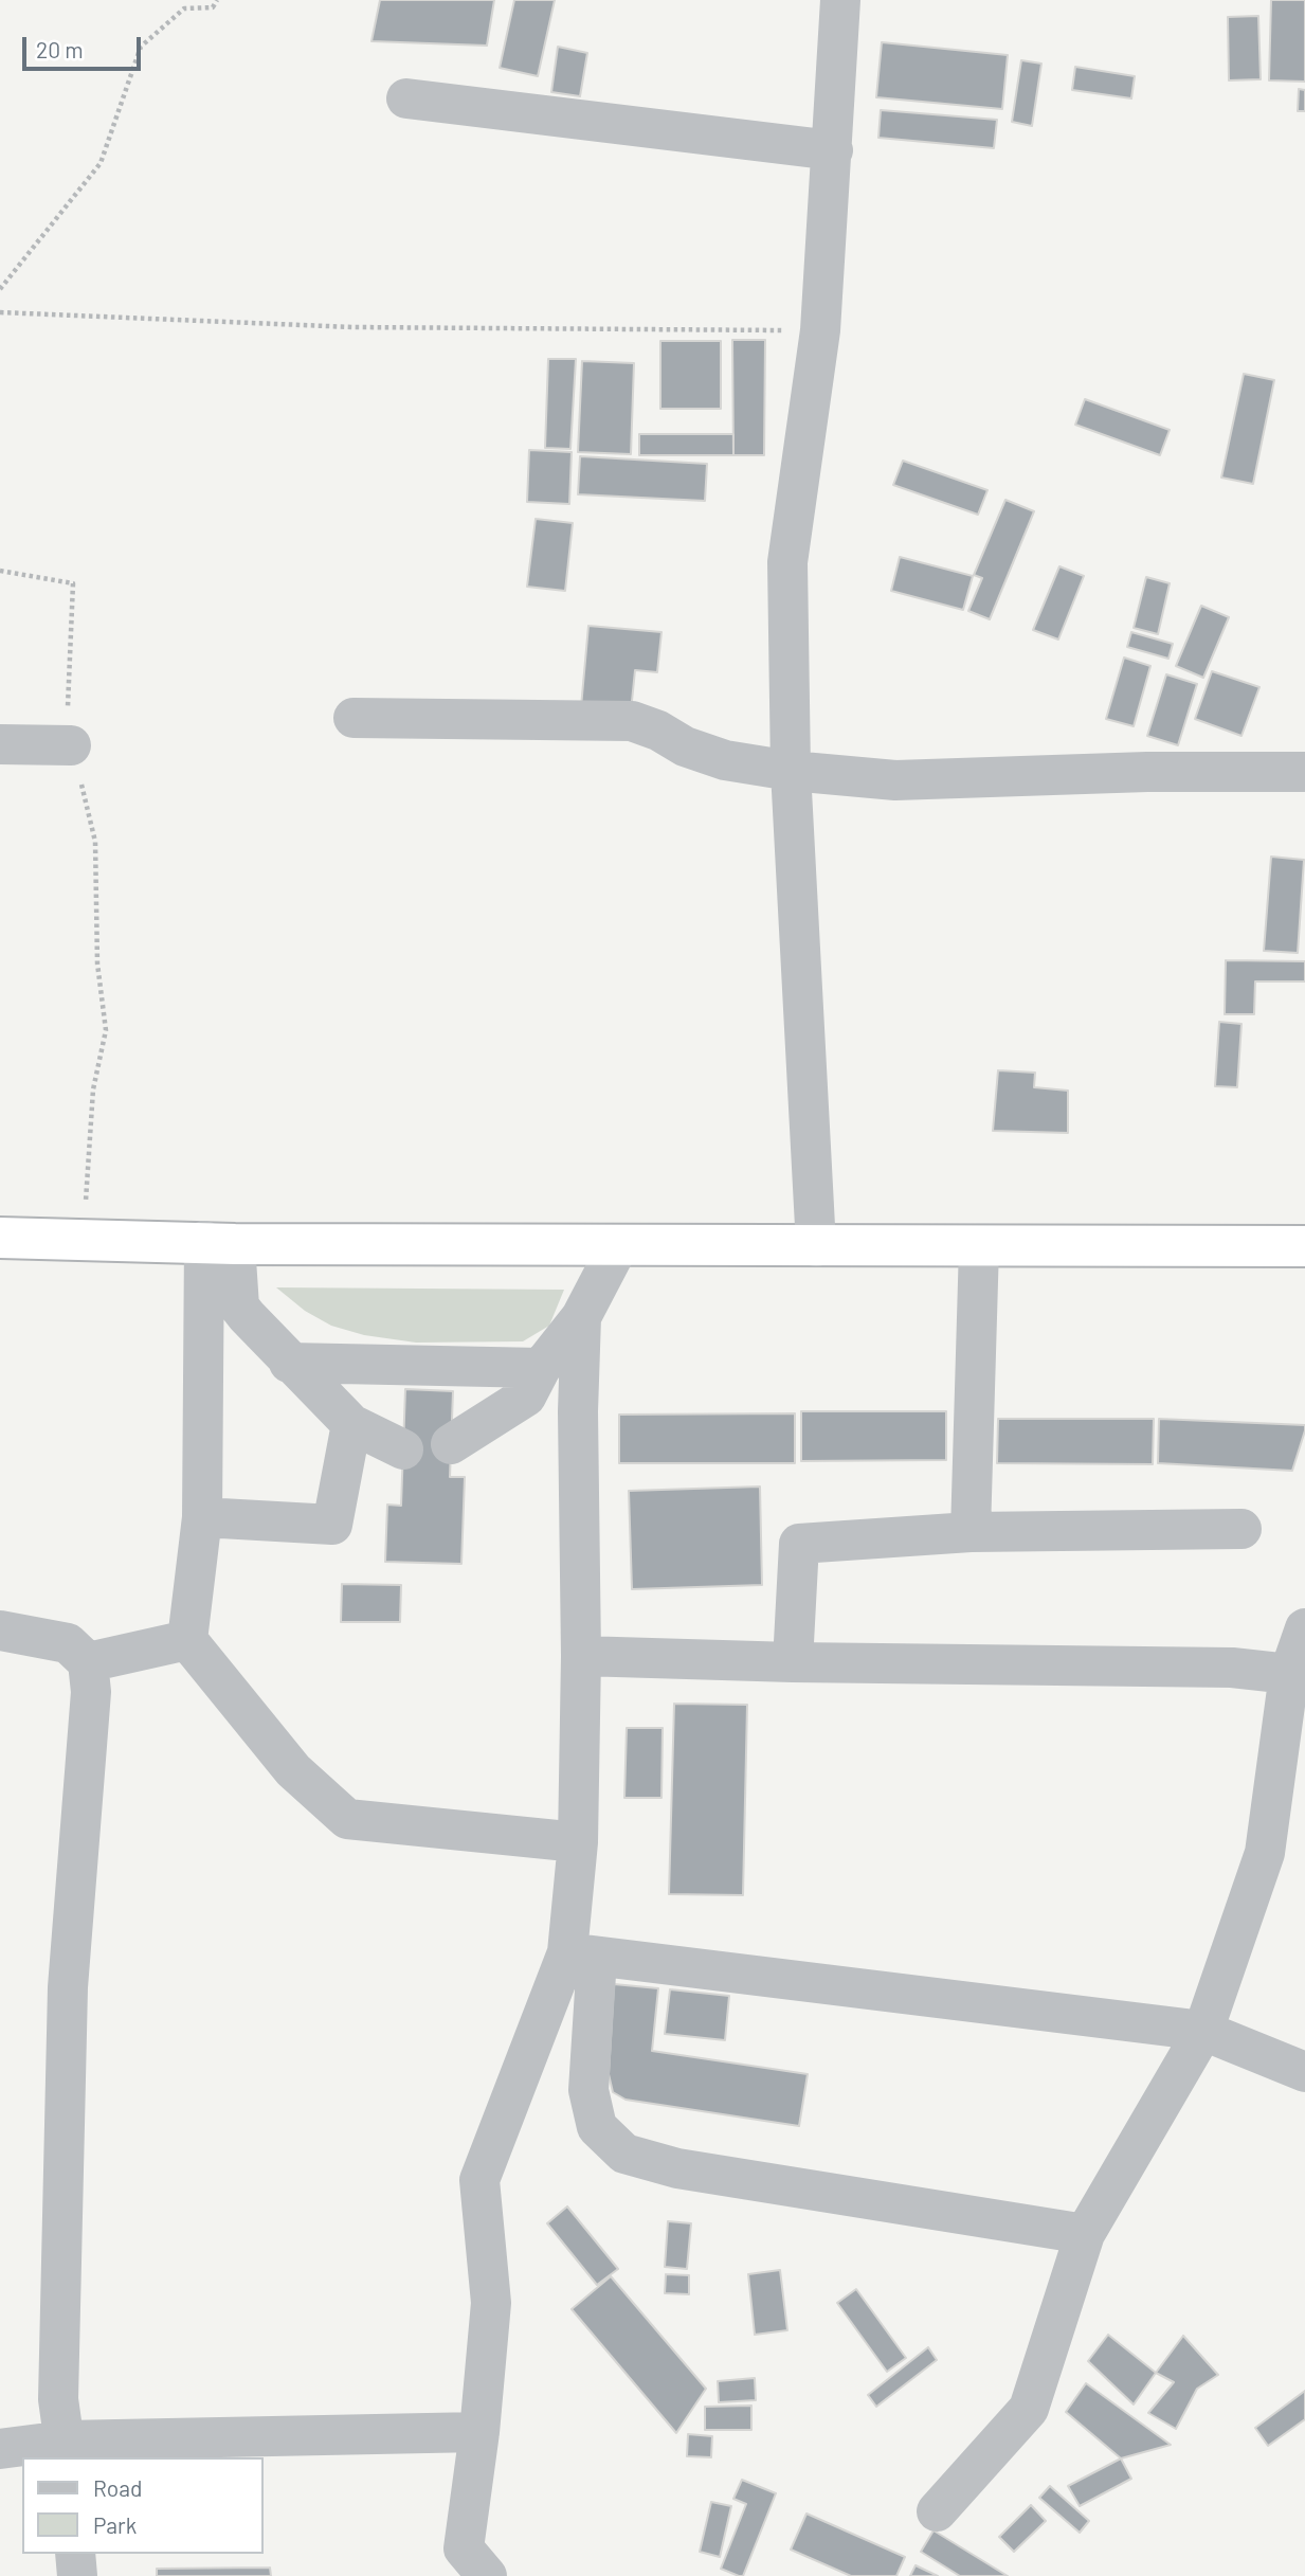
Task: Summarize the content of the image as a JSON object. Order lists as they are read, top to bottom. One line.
{"legend":["Road","Park"],"scale_bar":"20 m"}
